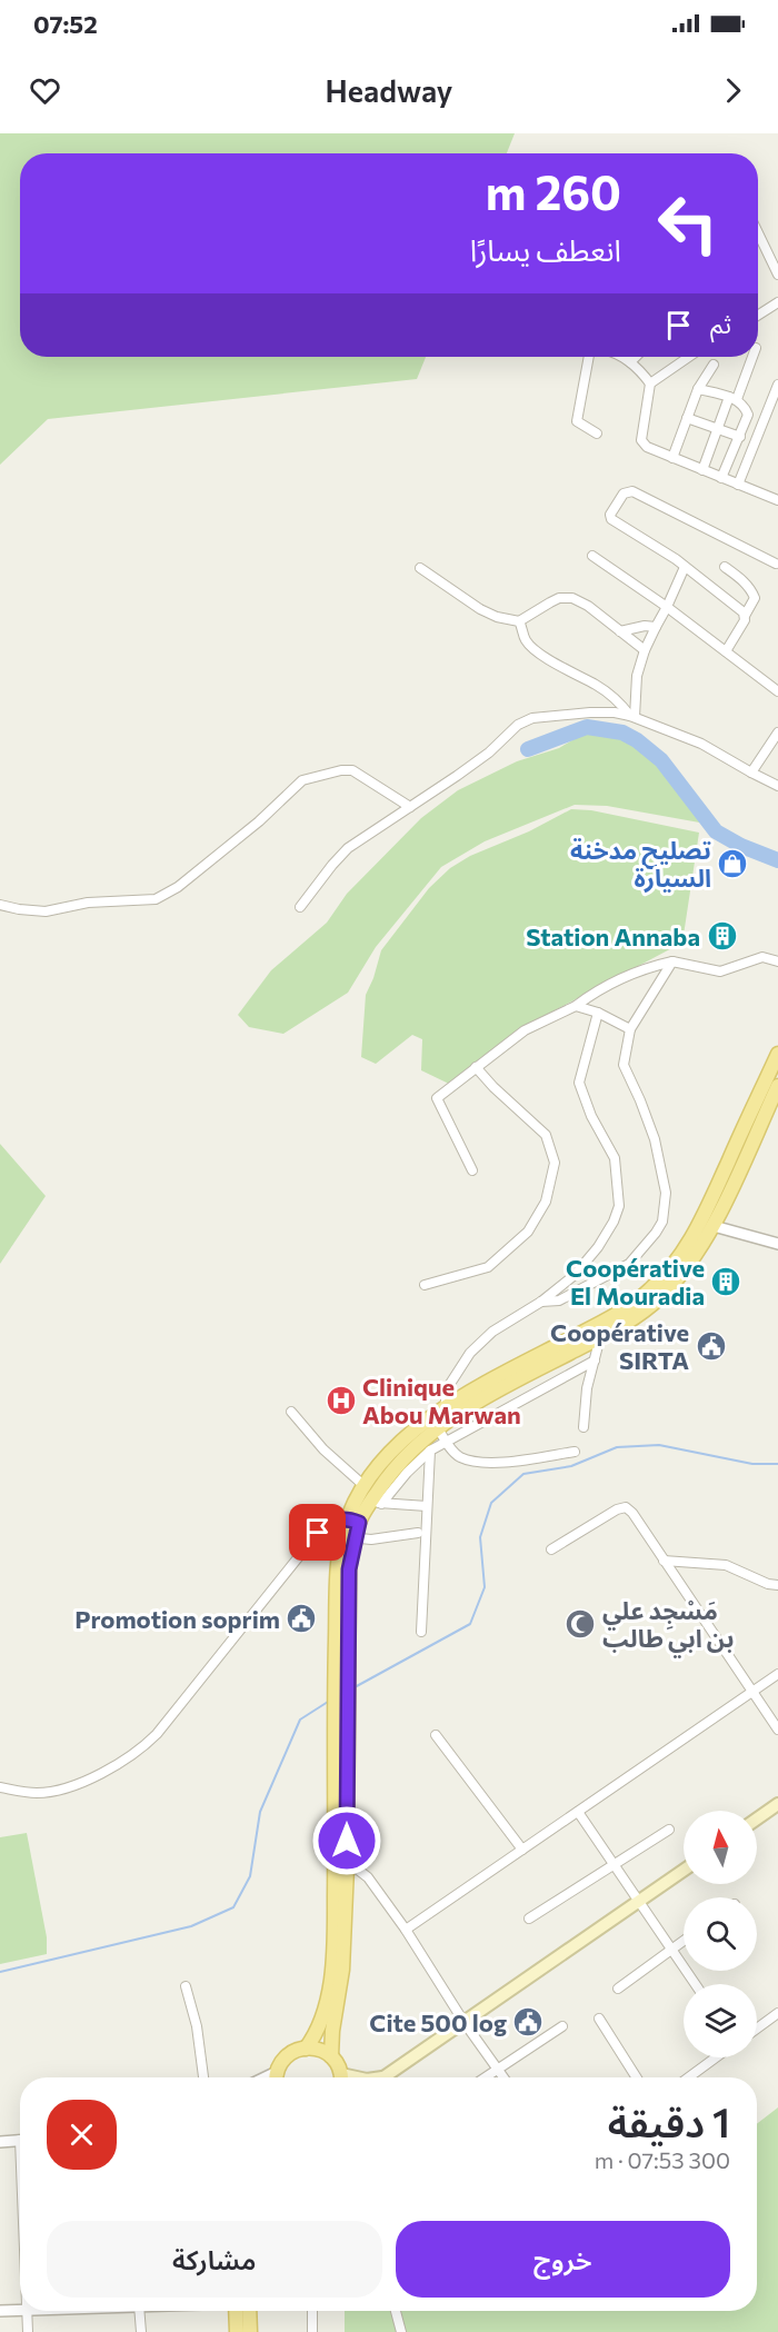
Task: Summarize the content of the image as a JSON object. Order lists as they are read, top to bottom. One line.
{"places":{"shop":["تصليح مدخنة السيارة"],"building":["Station Annaba","Coopérative El Mouradia"],"public building":["Coopérative SIRTA","Promotion soprim","Cite 500 log"],"hospital":["Clinique Abou Marwan"],"mosque":["مَسْجِد علي بن ابي طالب"]},"north":"top","page":{"status":"07:52","header":"Headway","turn":["260 m","انعطف يسارًا"],"then":"ثم","heading":["1 دقيقة","300 m · 07:53"],"buttons":["خروج","مشاركة"]}}
